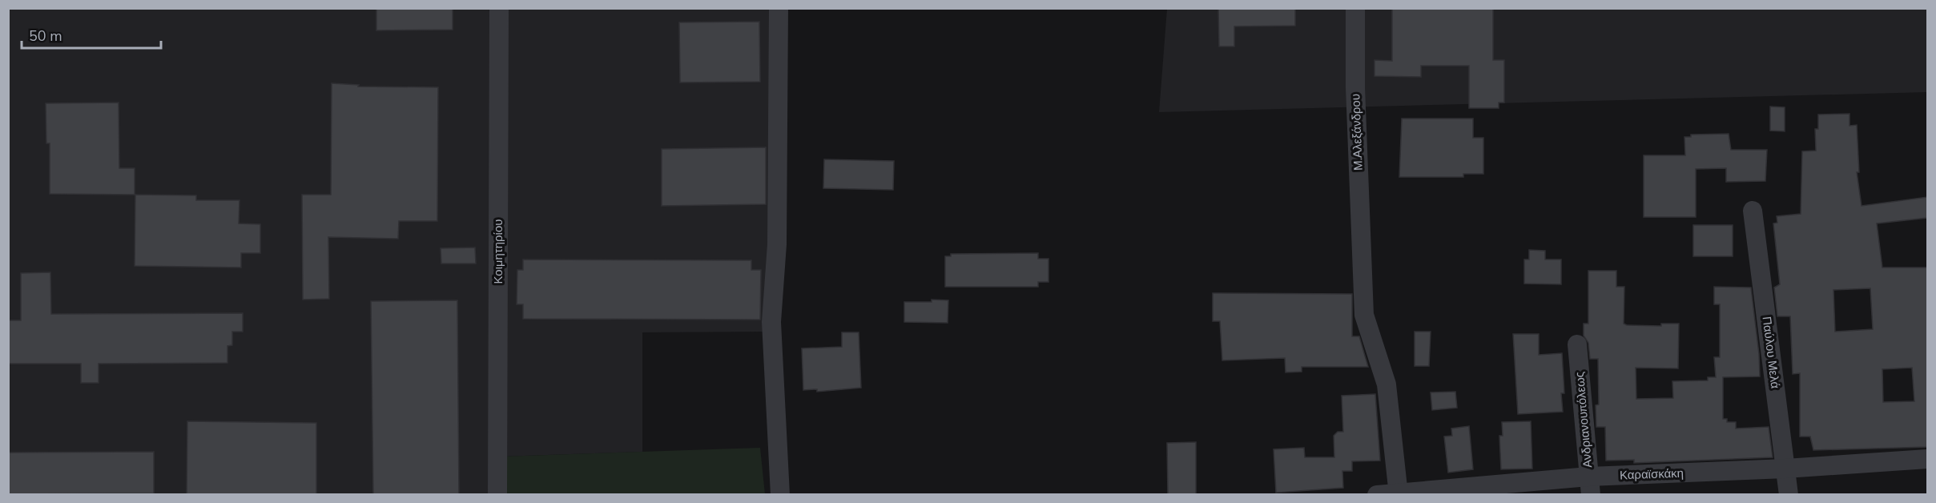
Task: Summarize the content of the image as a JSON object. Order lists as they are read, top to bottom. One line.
{"streets":{"street":["Μ.Αλεξάνδρου","Κοιμητηρίου","Παύλου Μελά","Ανδριανουπόλεως","Καραϊσκάκη"]},"crossings":[["Μ.Αλεξάνδρου","Καραϊσκάκη"],["Παύλου Μελά","Καραϊσκάκη"],["Ανδριανουπόλεως","Καραϊσκάκη"]],"scale_bar":"50 m"}
